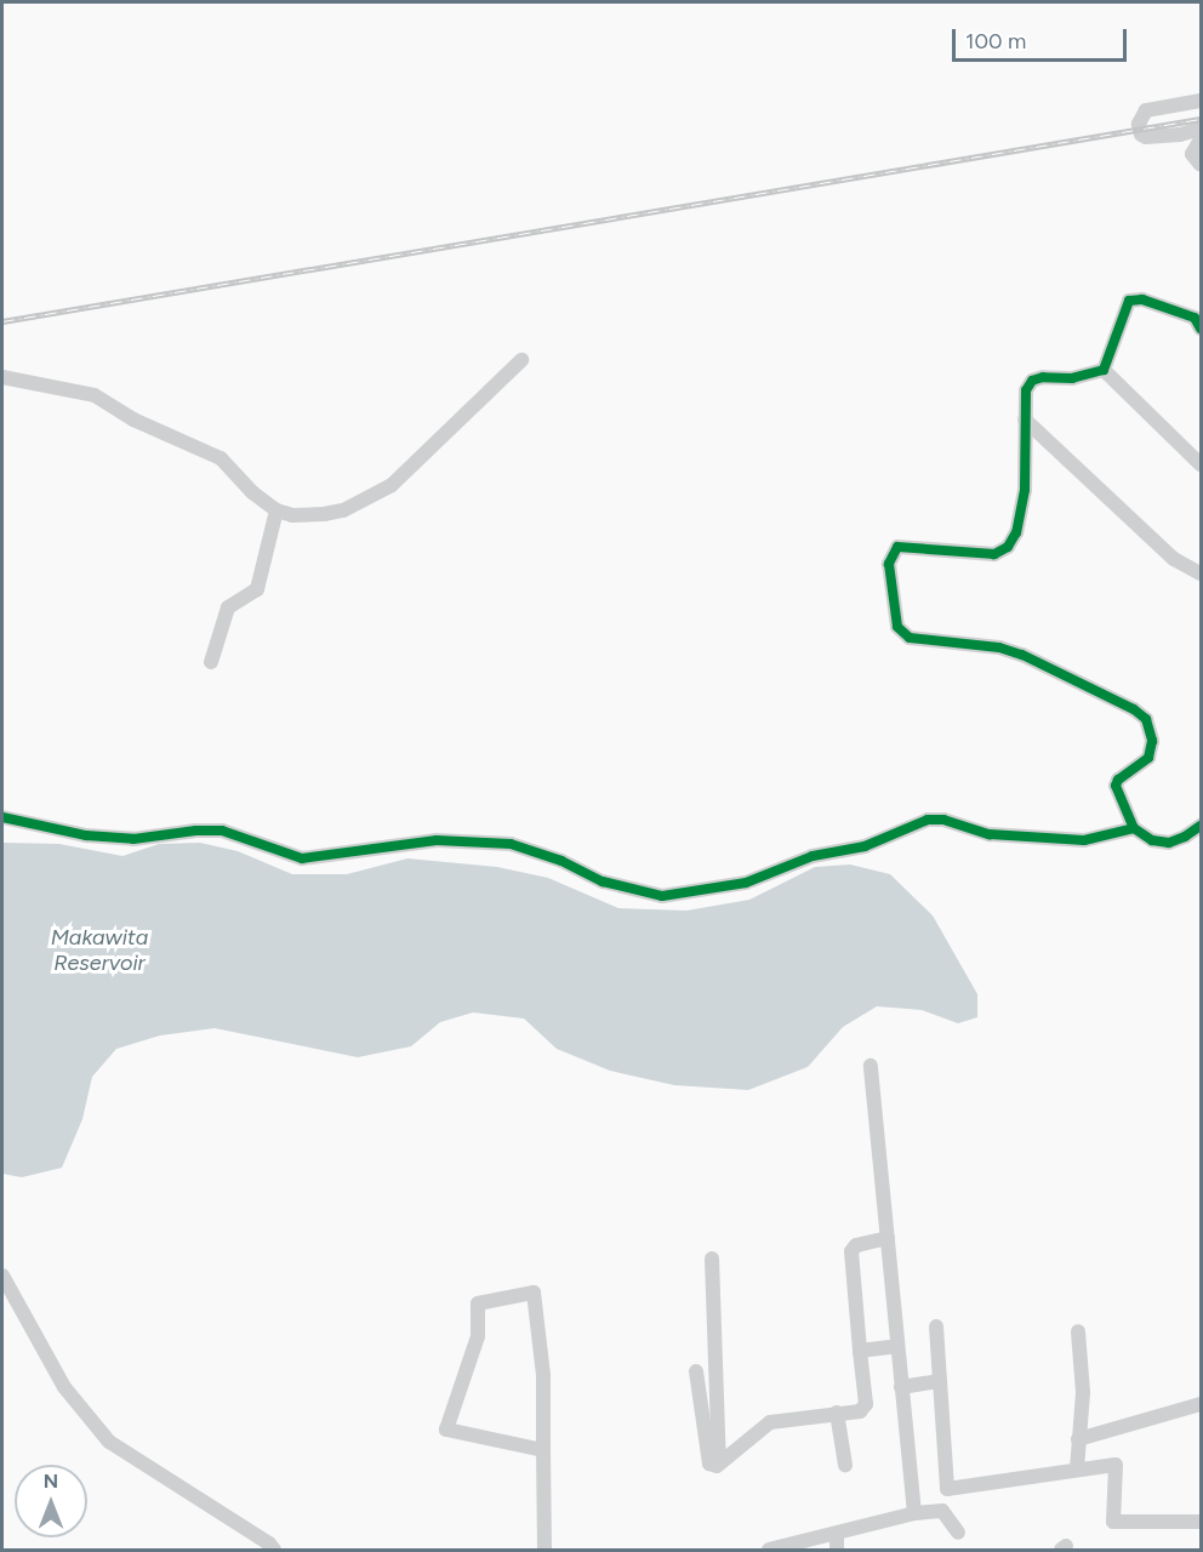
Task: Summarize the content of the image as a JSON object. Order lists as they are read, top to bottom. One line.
{"water":["Makawita Reservoir"],"scale_bar":"100 m","north":"top"}
